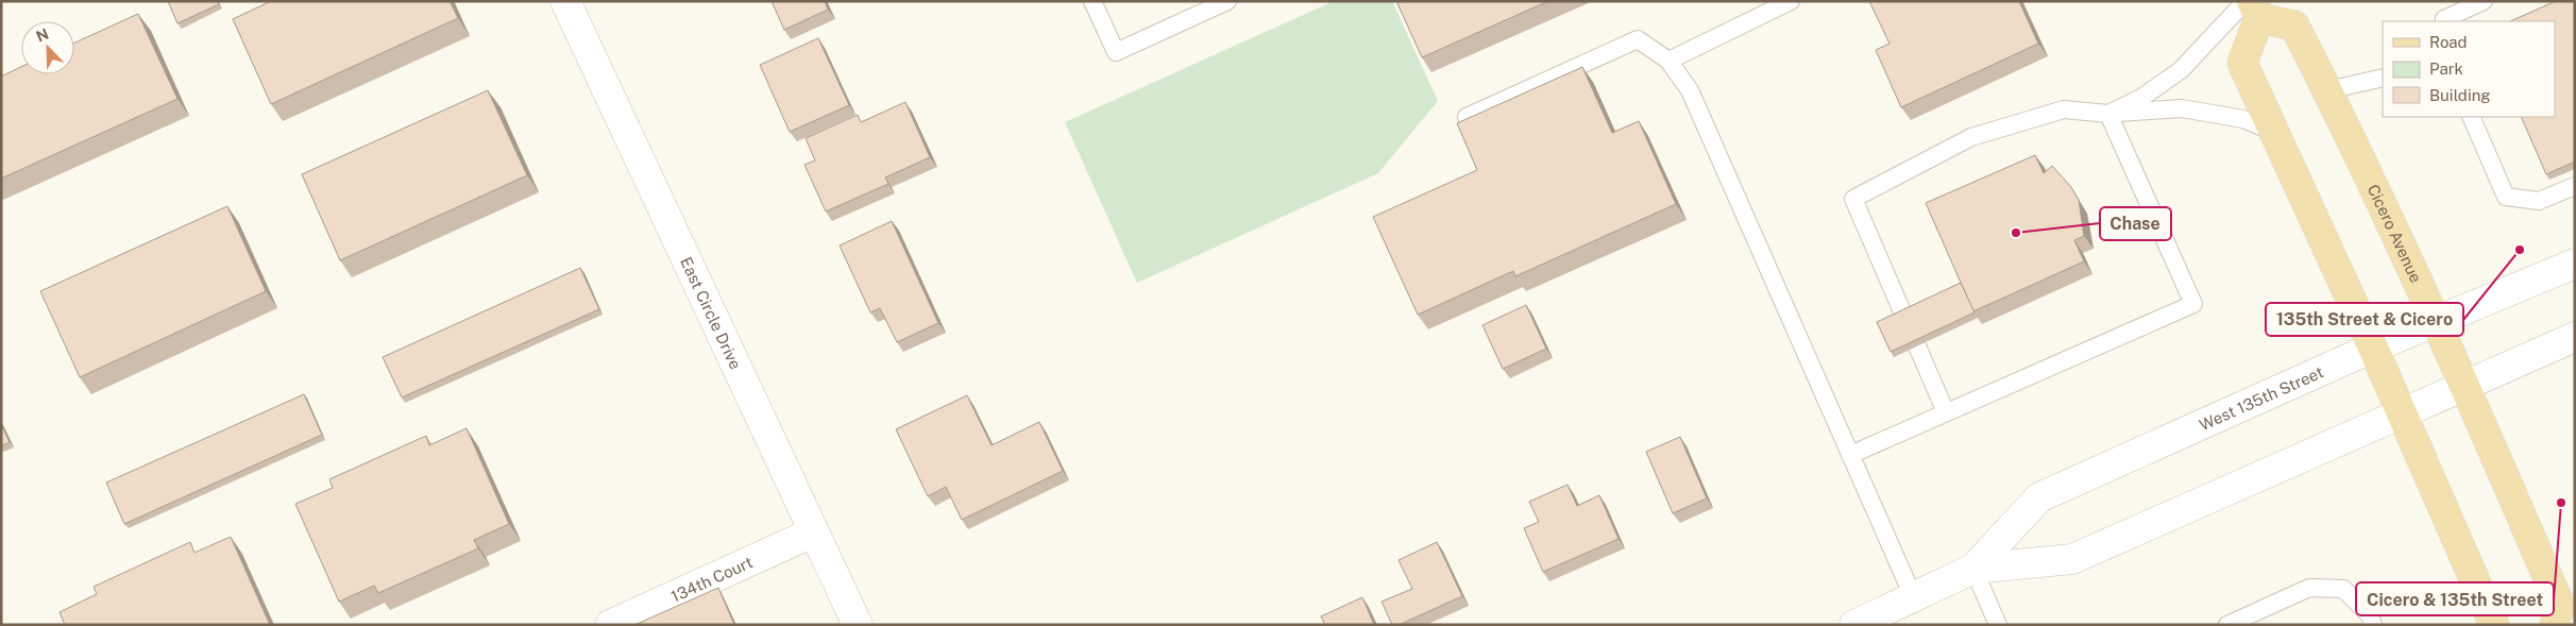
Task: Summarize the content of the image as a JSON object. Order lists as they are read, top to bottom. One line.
{"streets":{"main road":["Cicero Avenue"],"street":["East Circle Drive","West 135th Street","134th Court"]},"crossings":[["Cicero Avenue","West 135th Street"],["East Circle Drive","134th Court"]],"places":["Chase","135th Street & Cicero","Cicero & 135th Street"],"legend":["Road","Park","Building"],"north":"top left"}
